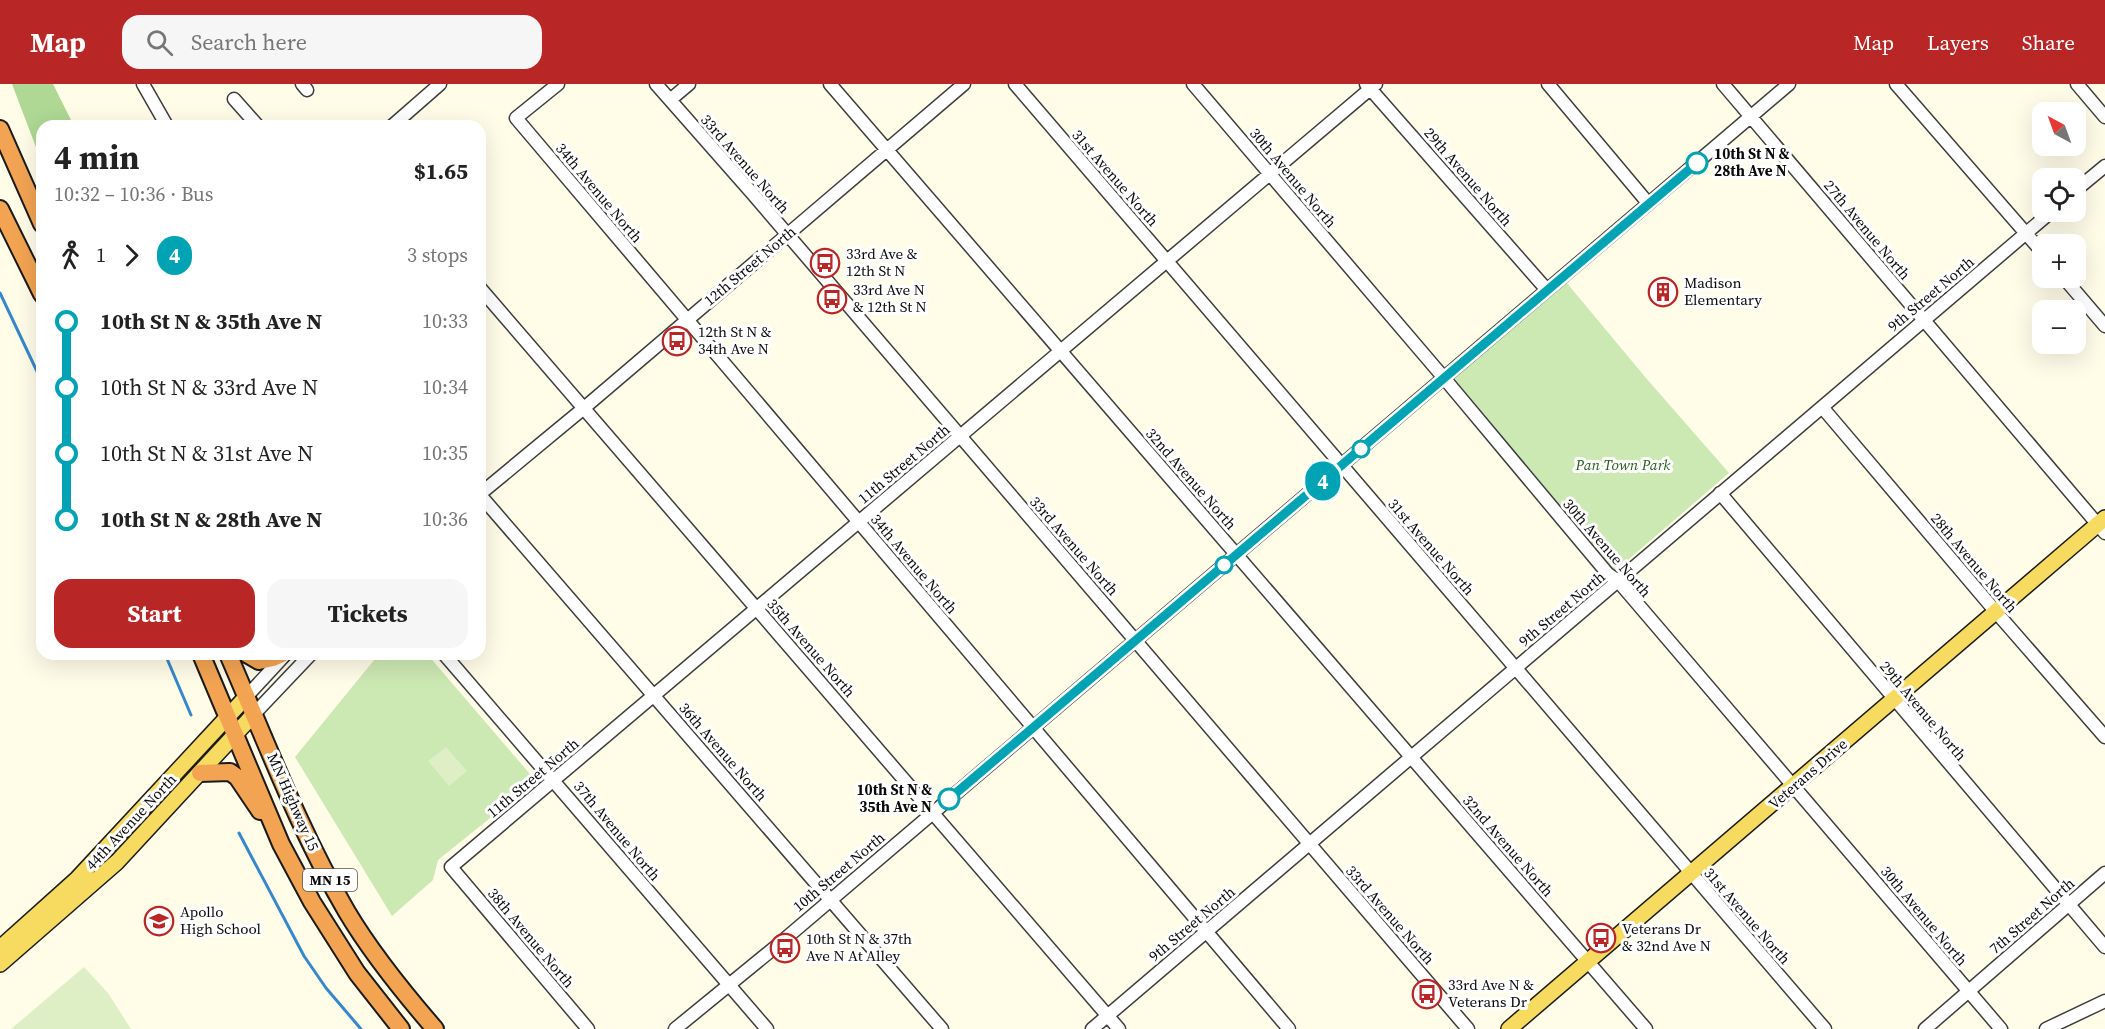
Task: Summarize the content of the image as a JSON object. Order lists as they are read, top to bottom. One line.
{"streets":{"highway":["MN Highway 15","MN 15"],"main road":["Veterans Drive","44th Avenue North"],"street":["33rd Avenue North","29th Avenue North","31st Avenue North","30th Avenue North","34th Avenue North","27th Avenue North","12th Street North","9th Street North","11th Street North","32nd Avenue North","28th Avenue North","35th Avenue North","36th Avenue North","37th Avenue North","10th Street North","7th Street North","38th Avenue North"]},"crossings":[["33rd Avenue North","12th Street North"],["33rd Avenue North","9th Street North"],["33rd Avenue North","11th Street North"],["33rd Avenue North","10th Street North"],["29th Avenue North","9th Street North"],["29th Avenue North","11th Street North"],["29th Avenue North","Veterans Drive"],["29th Avenue North","10th Street North"],["29th Avenue North","7th Street North"],["31st Avenue North","9th Street North"],["31st Avenue North","11th Street North"],["31st Avenue North","Veterans Drive"],["31st Avenue North","10th Street North"],["30th Avenue North","9th Street North"],["30th Avenue North","11th Street North"],["30th Avenue North","Veterans Drive"],["30th Avenue North","10th Street North"],["30th Avenue North","7th Street North"],["34th Avenue North","12th Street North"],["34th Avenue North","9th Street North"],["34th Avenue North","11th Street North"],["34th Avenue North","10th Street North"],["27th Avenue North","9th Street North"],["27th Avenue North","Veterans Drive"],["27th Avenue North","10th Street North"],["12th Street North","32nd Avenue North"],["12th Street North","35th Avenue North"],["9th Street North","32nd Avenue North"],["9th Street North","28th Avenue North"],["9th Street North","35th Avenue North"],["11th Street North","32nd Avenue North"],["11th Street North","35th Avenue North"],["11th Street North","36th Avenue North"],["11th Street North","37th Avenue North"],["11th Street North","38th Avenue North"],["32nd Avenue North","Veterans Drive"],["32nd Avenue North","10th Street North"],["28th Avenue North","Veterans Drive"],["35th Avenue North","10th Street North"],["36th Avenue North","10th Street North"],["MN Highway 15","44th Avenue North"],["37th Avenue North","10th Street North"]],"parks":["Pan Town Park"],"places":{"other":["10th St N & 28th Ave N","10th St N & 35th Ave N"],"bus stop":["33rd Ave & 12th St N","33rd Ave N & 12th St N","12th St N & 34th Ave N","Veterans Dr & 32nd Ave N","10th St N & 37th Ave N At Alley","33rd Ave N & Veterans Dr"],"building":["Madison Elementary"],"school or university":["Apollo High School"]},"lines":["bus line 4"],"north":"top left","page":{"header":"Map","search":"Search here","nav":["Map","Layers","Share"],"on_map":"4","map_buttons":["+","−"],"heading":["4 min","10:32 – 10:36 · Bus","$1.65"],"legs":["1","4","3 stops"],"list":[{"name":"10th St N & 35th Ave N","value":"10:33"},{"name":"10th St N & 33rd Ave N","value":"10:34"},{"name":"10th St N & 31st Ave N","value":"10:35"},{"name":"10th St N & 28th Ave N","value":"10:36"}],"buttons":["Start","Tickets"]}}
